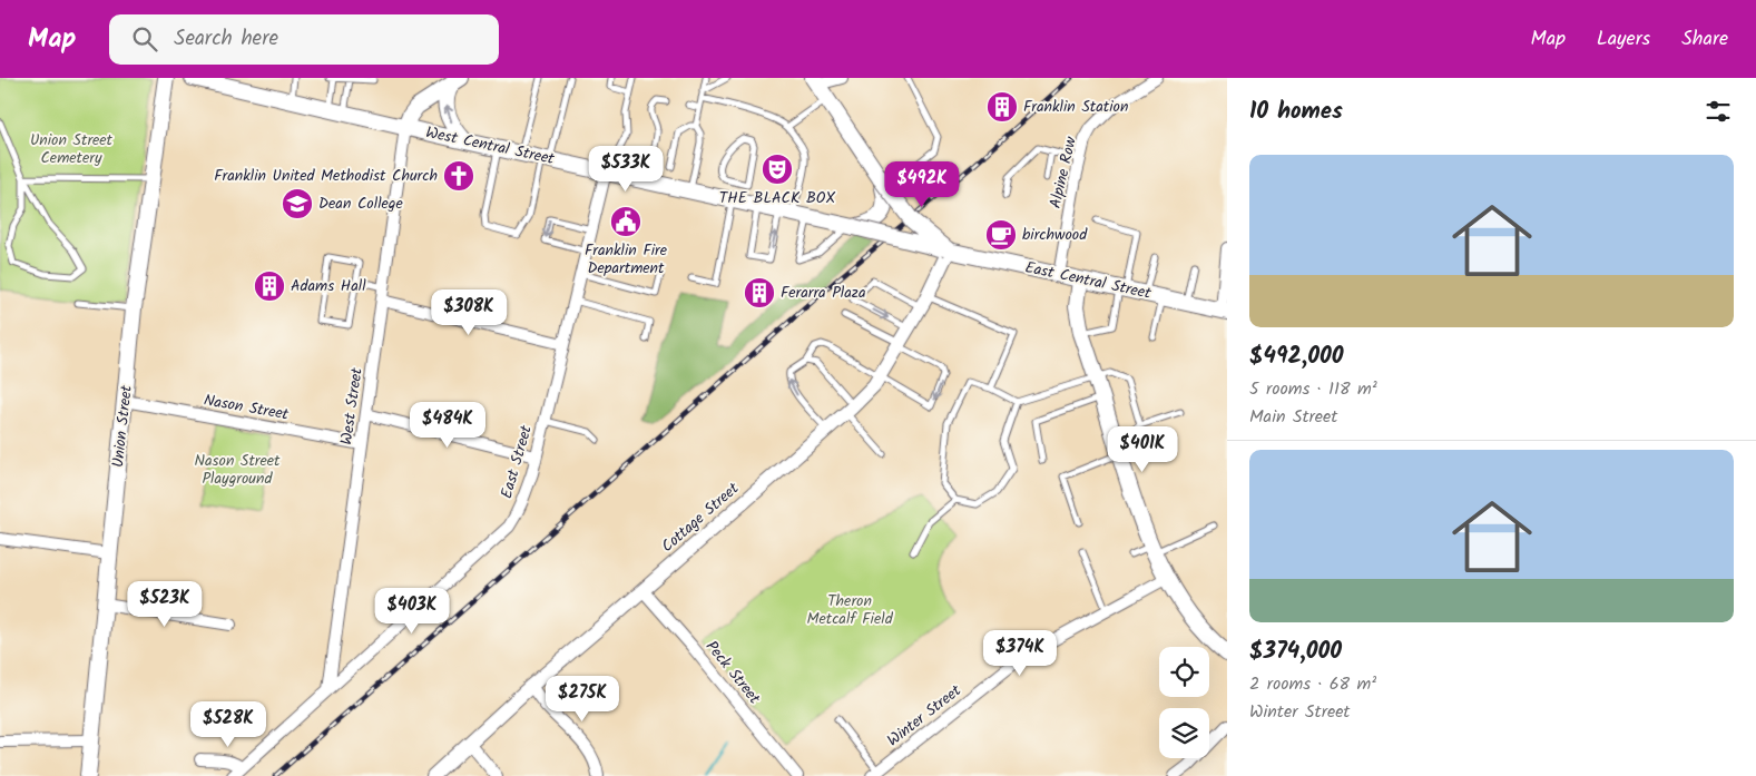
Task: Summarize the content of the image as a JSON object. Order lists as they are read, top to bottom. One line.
{"streets":{"main road":["West Central Street","East Central Street","Union Street"],"street":["Alpine Row","West Street","Nason Street","East Street","Cottage Street","Peck Street","Winter Street"]},"crossings":[["West Central Street","East Central Street"],["West Central Street","West Street"],["West Central Street","East Street"],["West Central Street","Cottage Street"],["Alpine Row","East Central Street"],["East Central Street","Cottage Street"],["West Street","Nason Street"],["West Street","East Street"],["Nason Street","Union Street"],["Cottage Street","Peck Street"]],"parks":["Union Street Cemetery","Nason Street Playground","Theron Metcalf Field"],"places":{"building":["Franklin Station","Adams Hall","Ferarra Plaza"],"theatre":["THE BLACK BOX"],"church":["Franklin United Methodist Church"],"school or university":["Dean College"],"public building":["Franklin Fire Department"],"cafe":["birchwood"]},"page":{"header":"Map","search":"Search here","nav":["Map","Layers","Share"],"heading":"10 homes","list":[{"name":"$492,000","note":"5 rooms · 118 m² · Main Street"},{"name":"$374,000","note":"2 rooms · 68 m² · Winter Street"}],"price":["$533K","$492K","$308K","$484K","$401K","$523K","$403K","$374K","$275K","$528K"]}}
